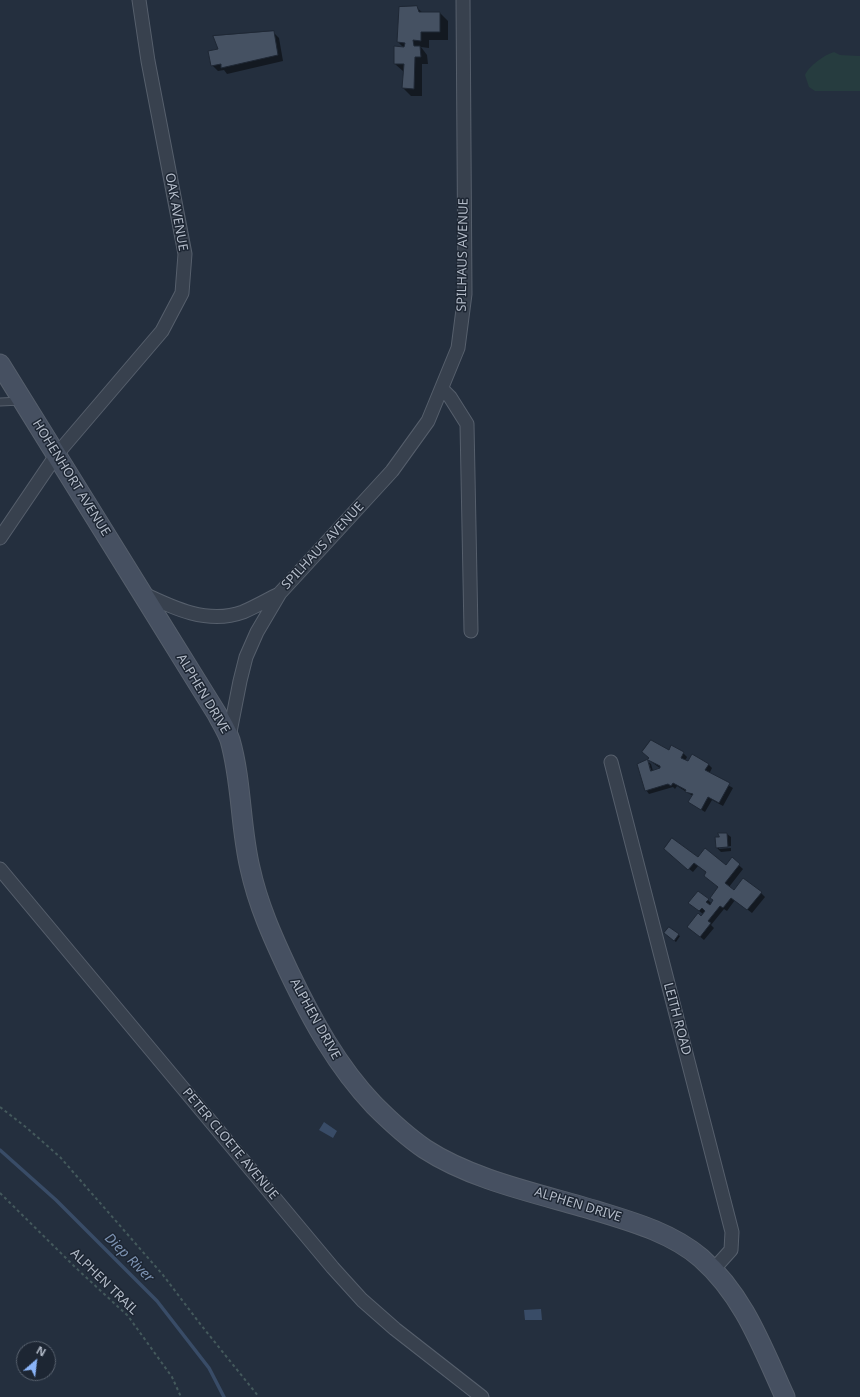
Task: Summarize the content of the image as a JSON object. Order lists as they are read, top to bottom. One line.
{"streets":{"street":["OAK AVENUE","SPILHAUS AVENUE","HOHENHORT AVENUE","ALPHEN DRIVE","LEITH ROAD","PETER CLOETE AVENUE"],"path":["ALPHEN TRAIL"]},"crossings":[["OAK AVENUE","HOHENHORT AVENUE"],["SPILHAUS AVENUE","HOHENHORT AVENUE"],["SPILHAUS AVENUE","ALPHEN DRIVE"],["HOHENHORT AVENUE","ALPHEN DRIVE"],["ALPHEN DRIVE","LEITH ROAD"]],"water":["Diep River"],"north":"top right"}
